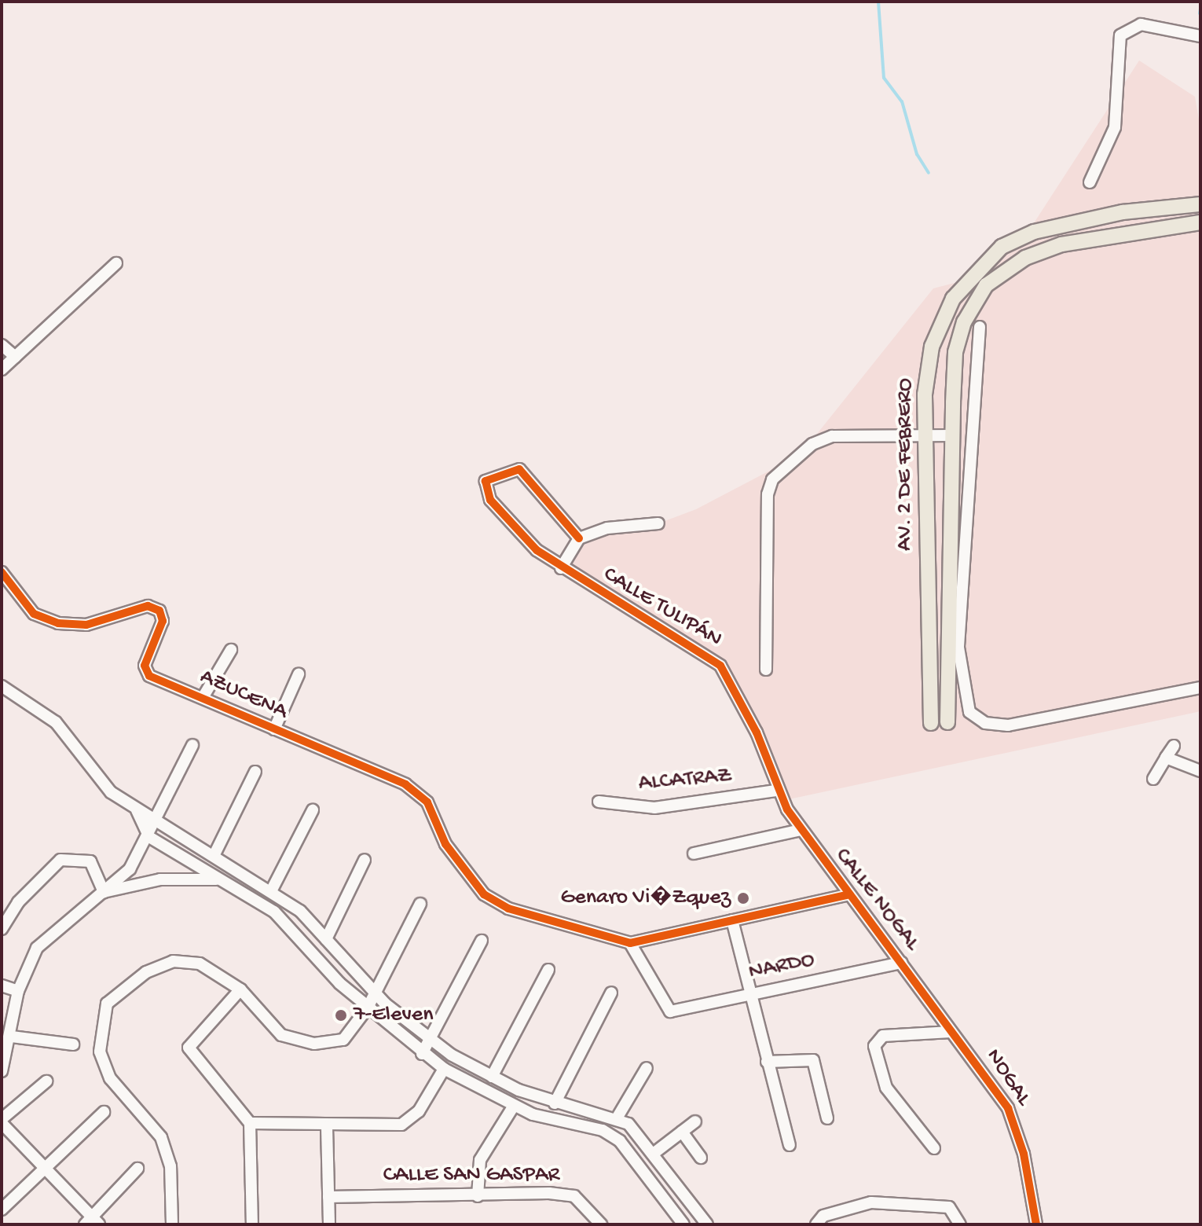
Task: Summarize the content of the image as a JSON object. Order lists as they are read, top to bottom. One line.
{"streets":{"main road":["AV. 2 DE FEBRERO"],"street":["CALLE TULIPÁN","AZUCENA","ALCATRAZ","CALLE NOGAL","NARDO","NOGAL","CALLE SAN GASPAR"]},"crossings":[["CALLE TULIPÁN","ALCATRAZ"],["CALLE TULIPÁN","CALLE NOGAL"],["AZUCENA","NARDO"],["ALCATRAZ","CALLE NOGAL"],["CALLE NOGAL","NARDO"],["CALLE NOGAL","NOGAL"]],"places":["Genaro Vi�Zquez","7-Eleven"]}
